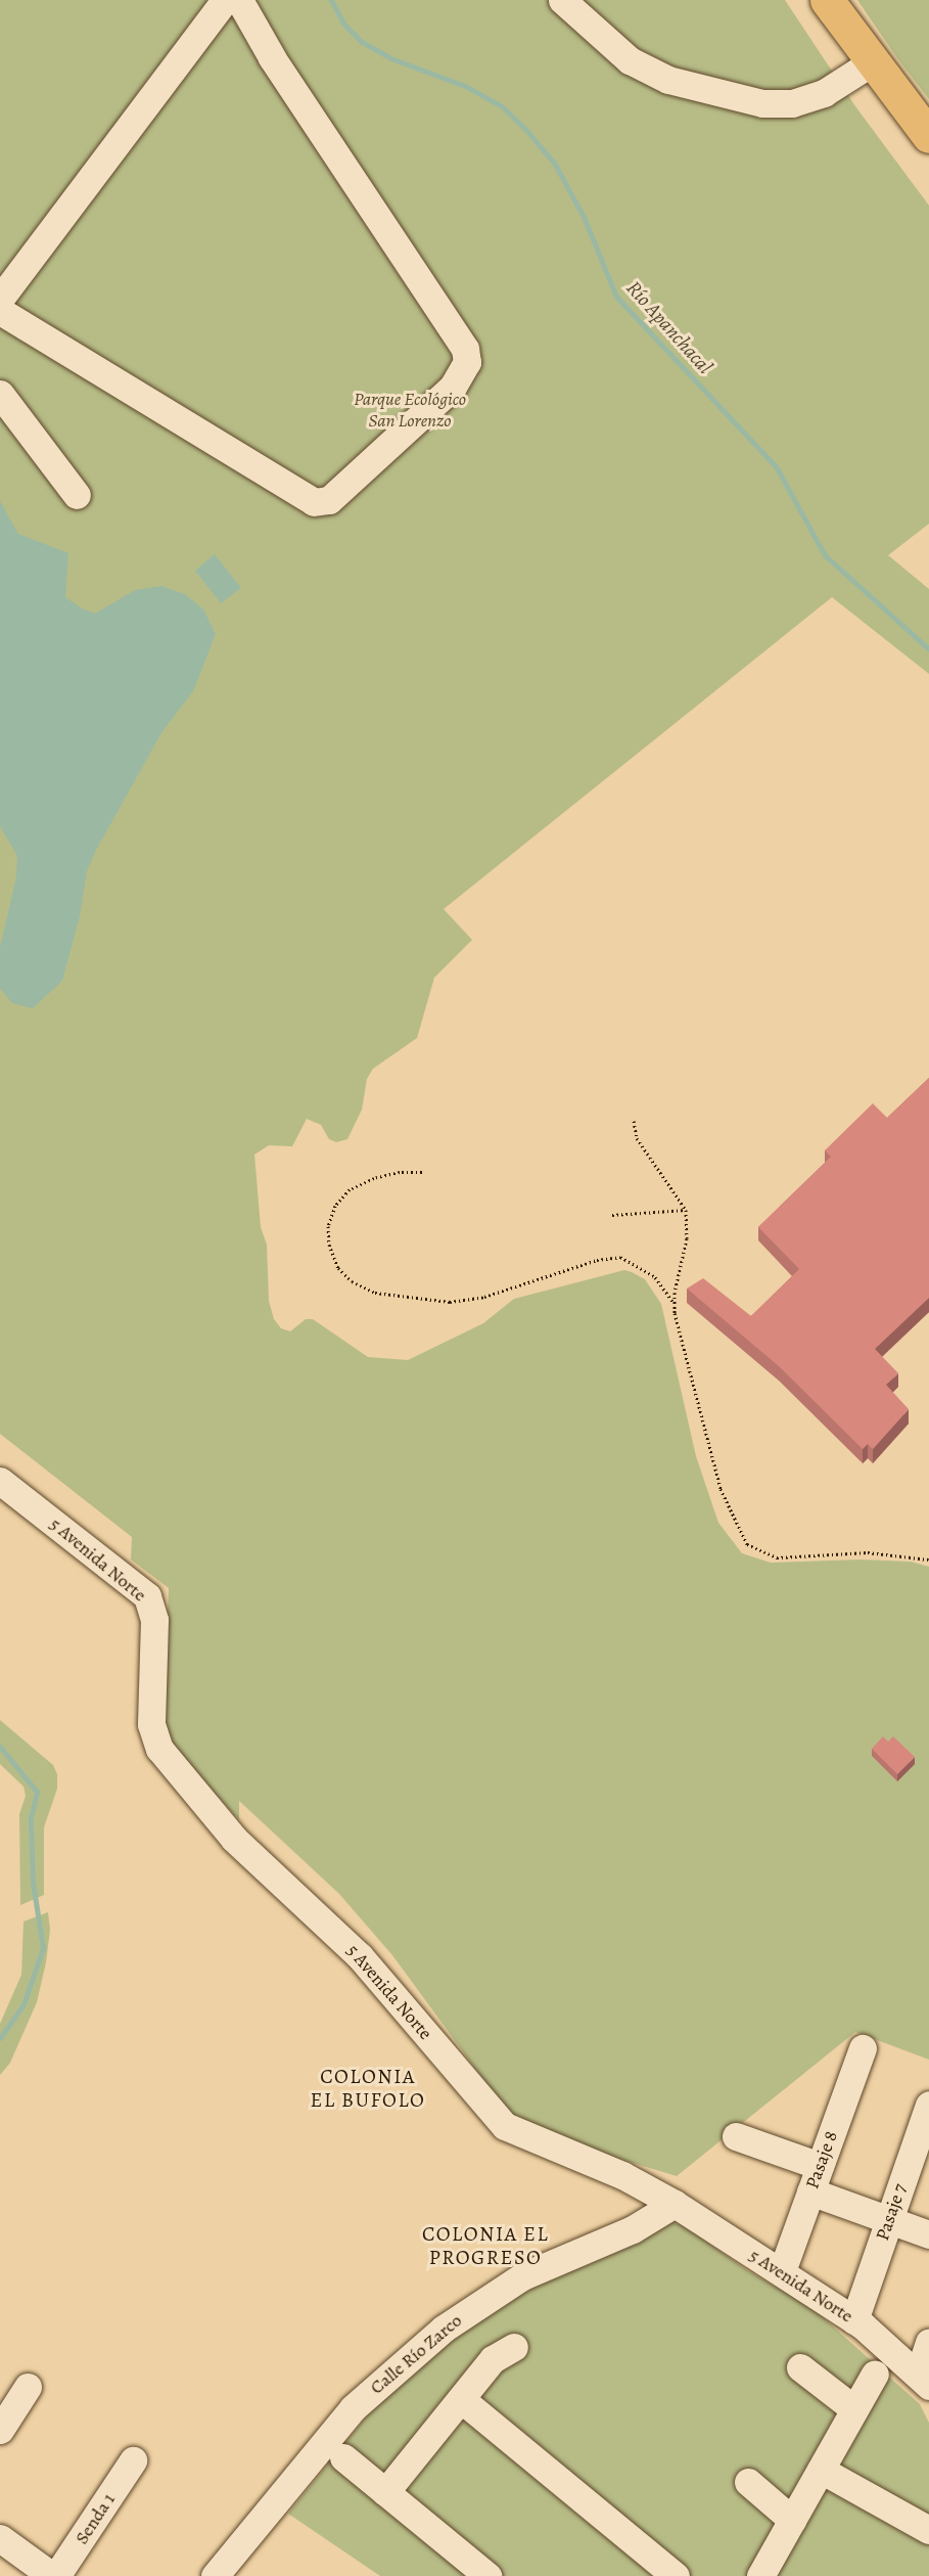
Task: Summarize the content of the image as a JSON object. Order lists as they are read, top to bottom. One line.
{"streets":{"street":["5 Avenida Norte","Pasaje 8","Pasaje 7","Calle Río Zarco","Senda 1"]},"crossings":[["5 Avenida Norte","Pasaje 8"],["5 Avenida Norte","Pasaje 7"],["5 Avenida Norte","Calle Río Zarco"]],"districts":["COLONIA EL BUFOLO","COLONIA EL PROGRESO"],"water":["Río Apanchacal"],"parks":["Parque Ecológico San Lorenzo"]}
